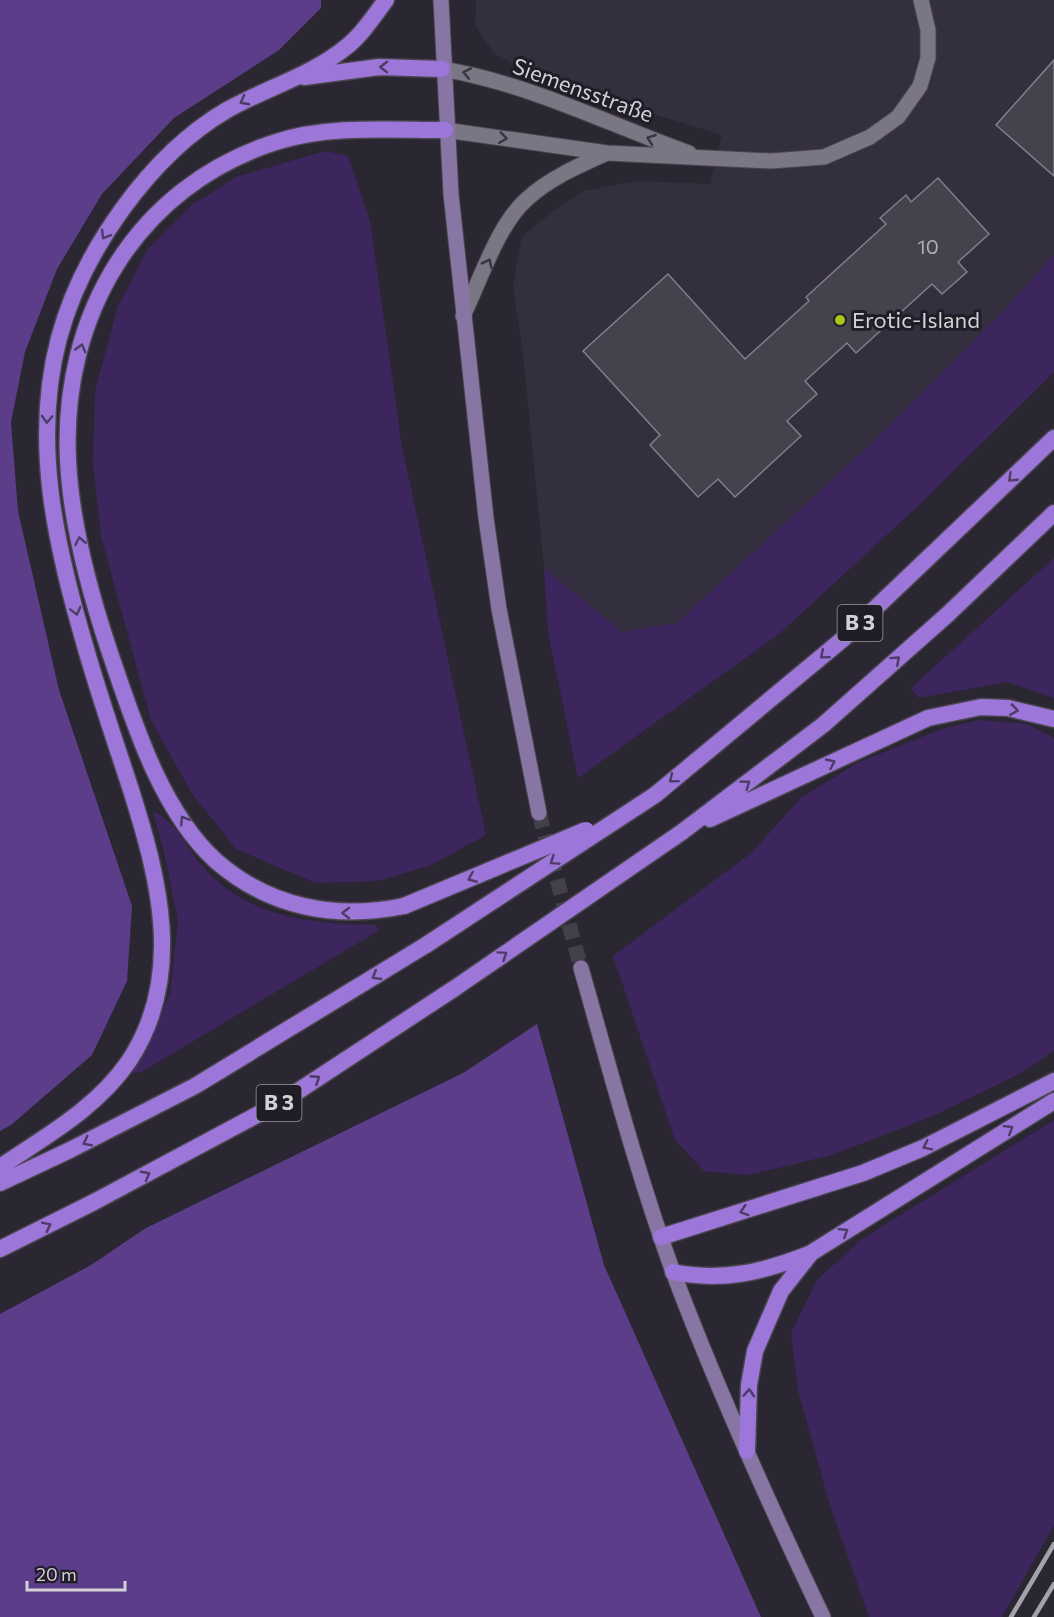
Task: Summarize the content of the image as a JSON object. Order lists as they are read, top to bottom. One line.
{"streets":{"highway":["B 3"],"street":["Siemensstraße"]},"places":["Erotic-Island"],"house_numbers":["10"],"scale_bar":"20 m"}
